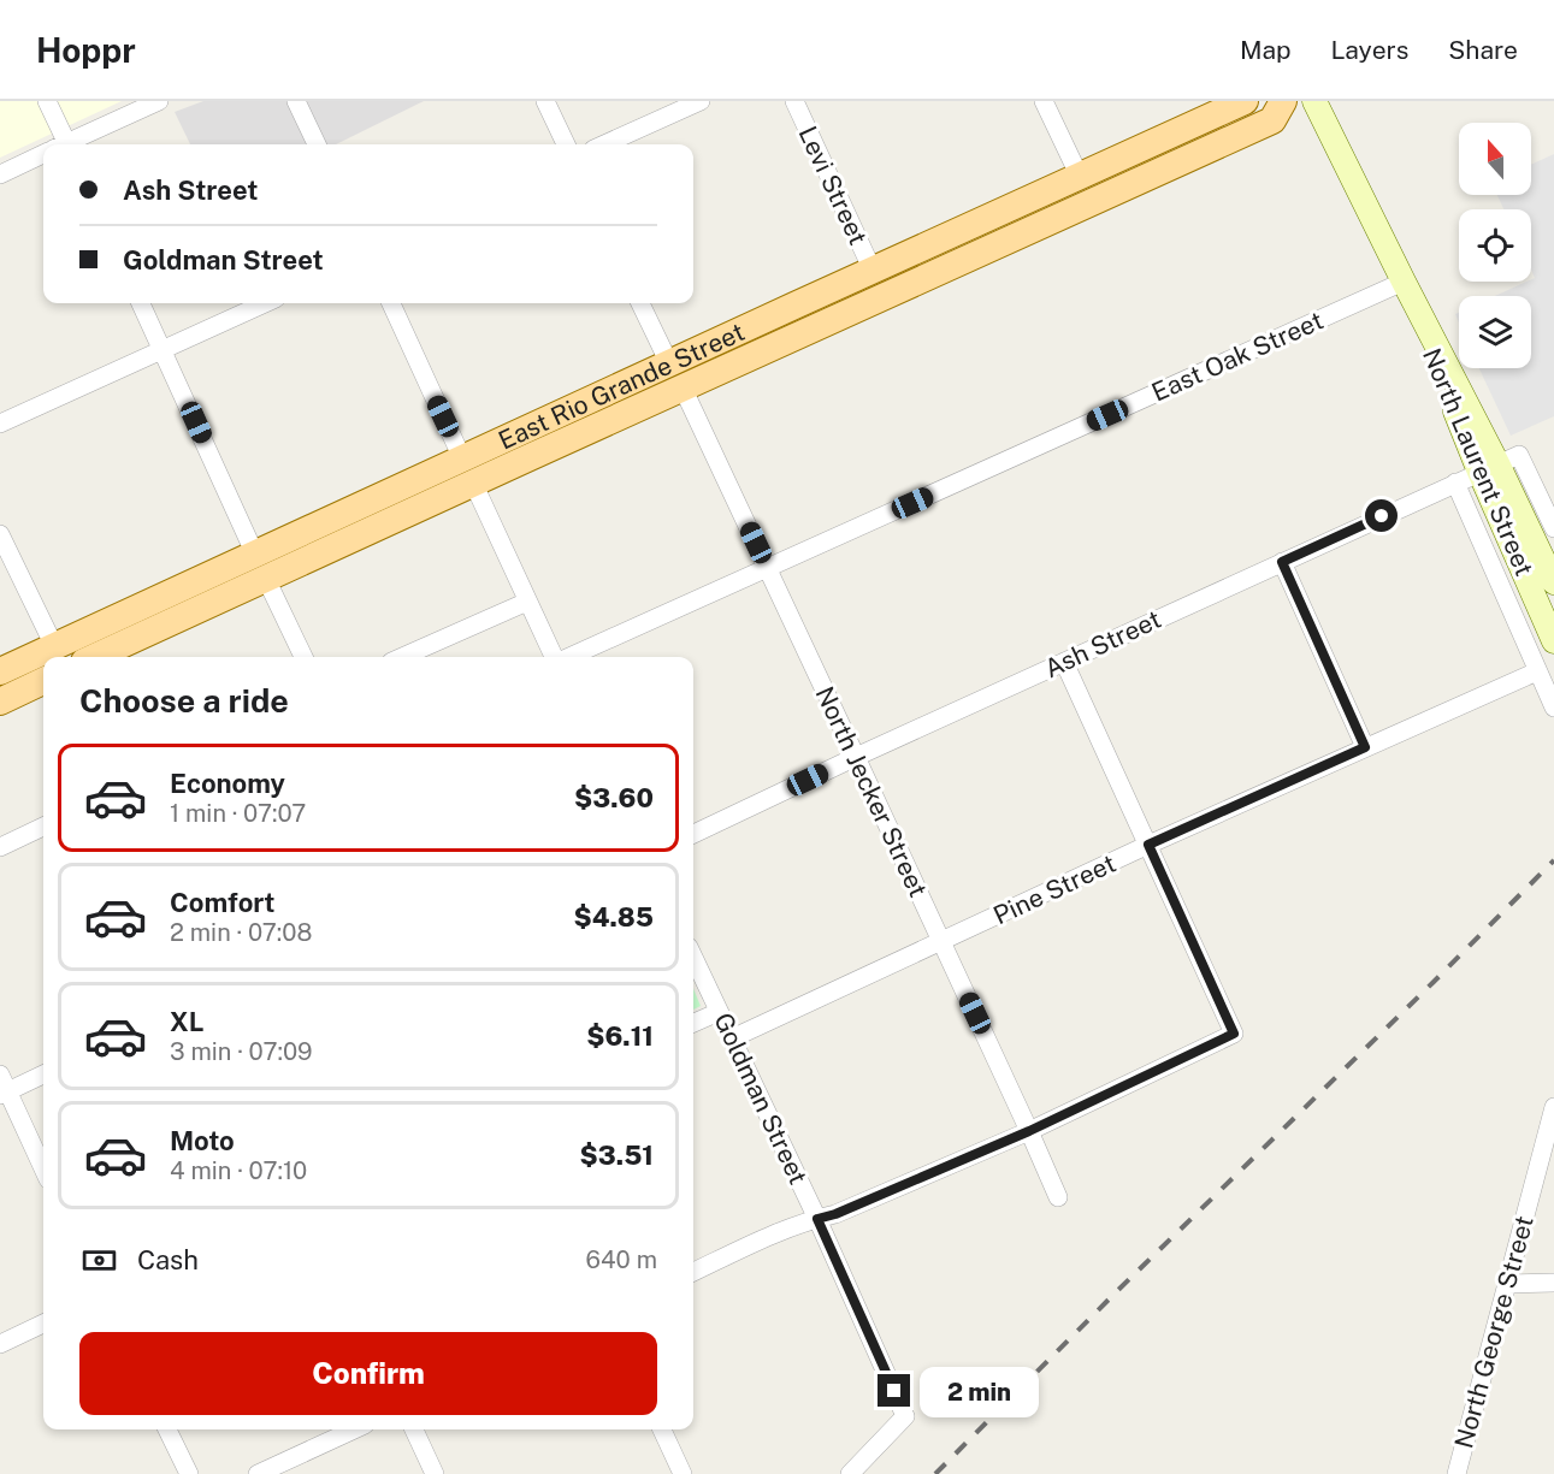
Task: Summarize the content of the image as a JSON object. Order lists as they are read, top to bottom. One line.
{"streets":{"main road":["East Rio Grande Street","North Laurent Street"],"street":["Levi Street","East Oak Street","Ash Street","North Jecker Street","Pine Street","Goldman Street","North George Street"]},"crossings":[["Levi Street","East Rio Grande Street"],["East Oak Street","North Laurent Street"],["East Oak Street","North Jecker Street"],["East Rio Grande Street","North Jecker Street"],["North Laurent Street","Ash Street"],["Ash Street","North Jecker Street"],["North Jecker Street","Pine Street"],["Pine Street","Goldman Street"]],"north":"top","page":{"header":"Hoppr","nav":["Map","Layers","Share"],"banner":["Ash Street","Goldman Street"],"heading":"Choose a ride","list":[{"name":"Economy","note":"1 min · 07:07","value":"$3.60"},{"name":"Comfort","note":"2 min · 07:08","value":"$4.85"},{"name":"XL","note":"3 min · 07:09","value":"$6.11"},{"name":"Moto","note":"4 min · 07:10","value":"$3.51"}],"pay":["Cash","640 m"],"buttons":"Confirm","bubble":"2 min"}}
